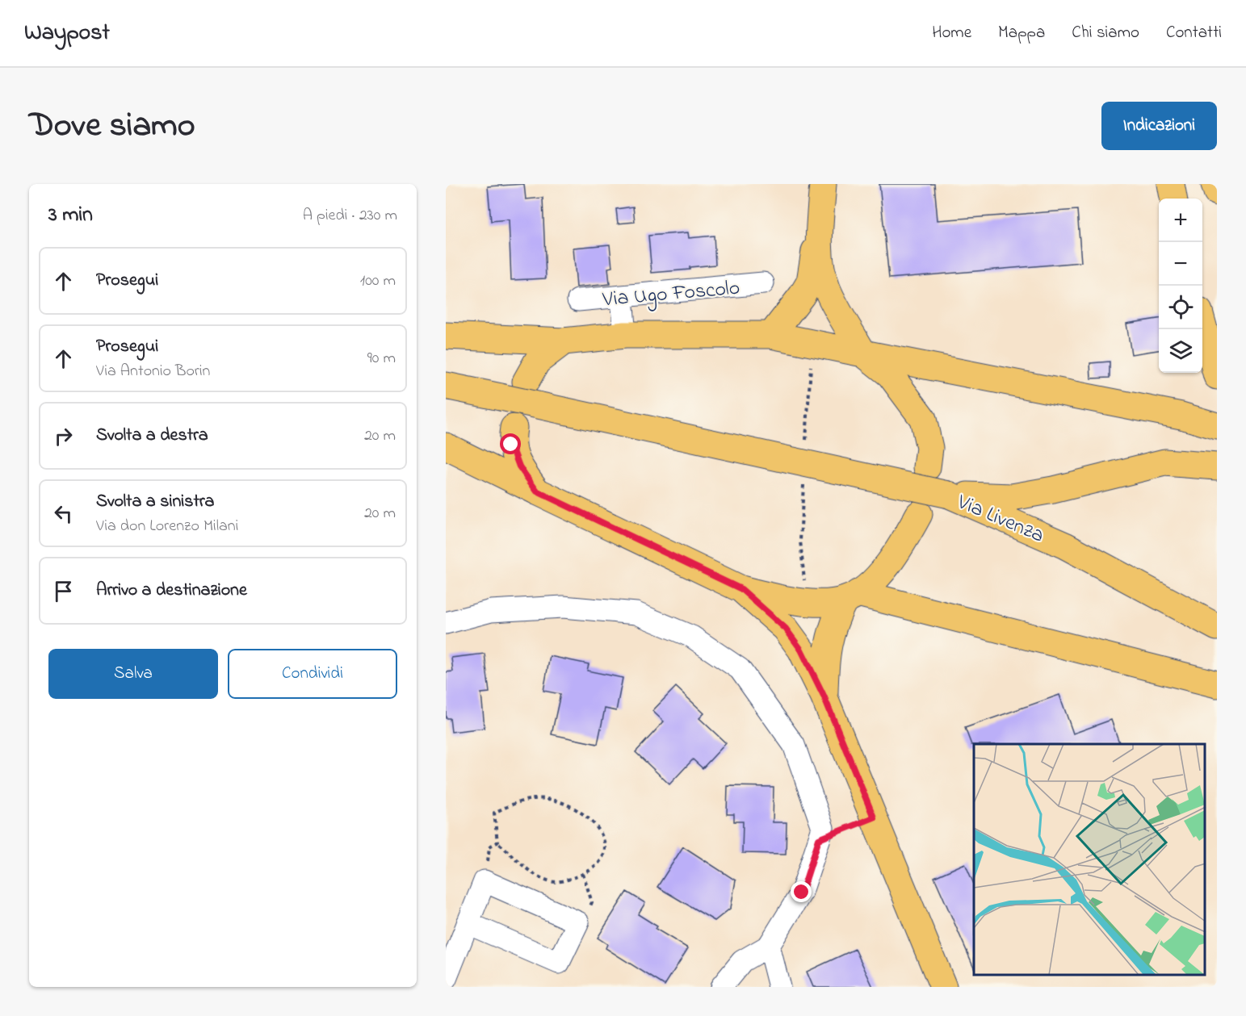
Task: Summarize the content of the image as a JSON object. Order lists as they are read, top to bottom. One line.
{"streets":{"main road":["Via Livenza"],"street":["Via Ugo Foscolo"]},"page":{"header":"Waypost","nav":["Home","Mappa","Chi siamo","Contatti"],"title":"Dove siamo","buttons":["Indicazioni",["Salva","Condividi"]],"heading":["3 min","A piedi · 230 m"],"map_buttons":["+","−"],"list":[["Prosegui","100 m"],["Prosegui","Via Antonio Borin","90 m"],["Svolta a destra","20 m"],["Svolta a sinistra","Via don Lorenzo Milani","20 m"],"Arrivo a destinazione"]}}
